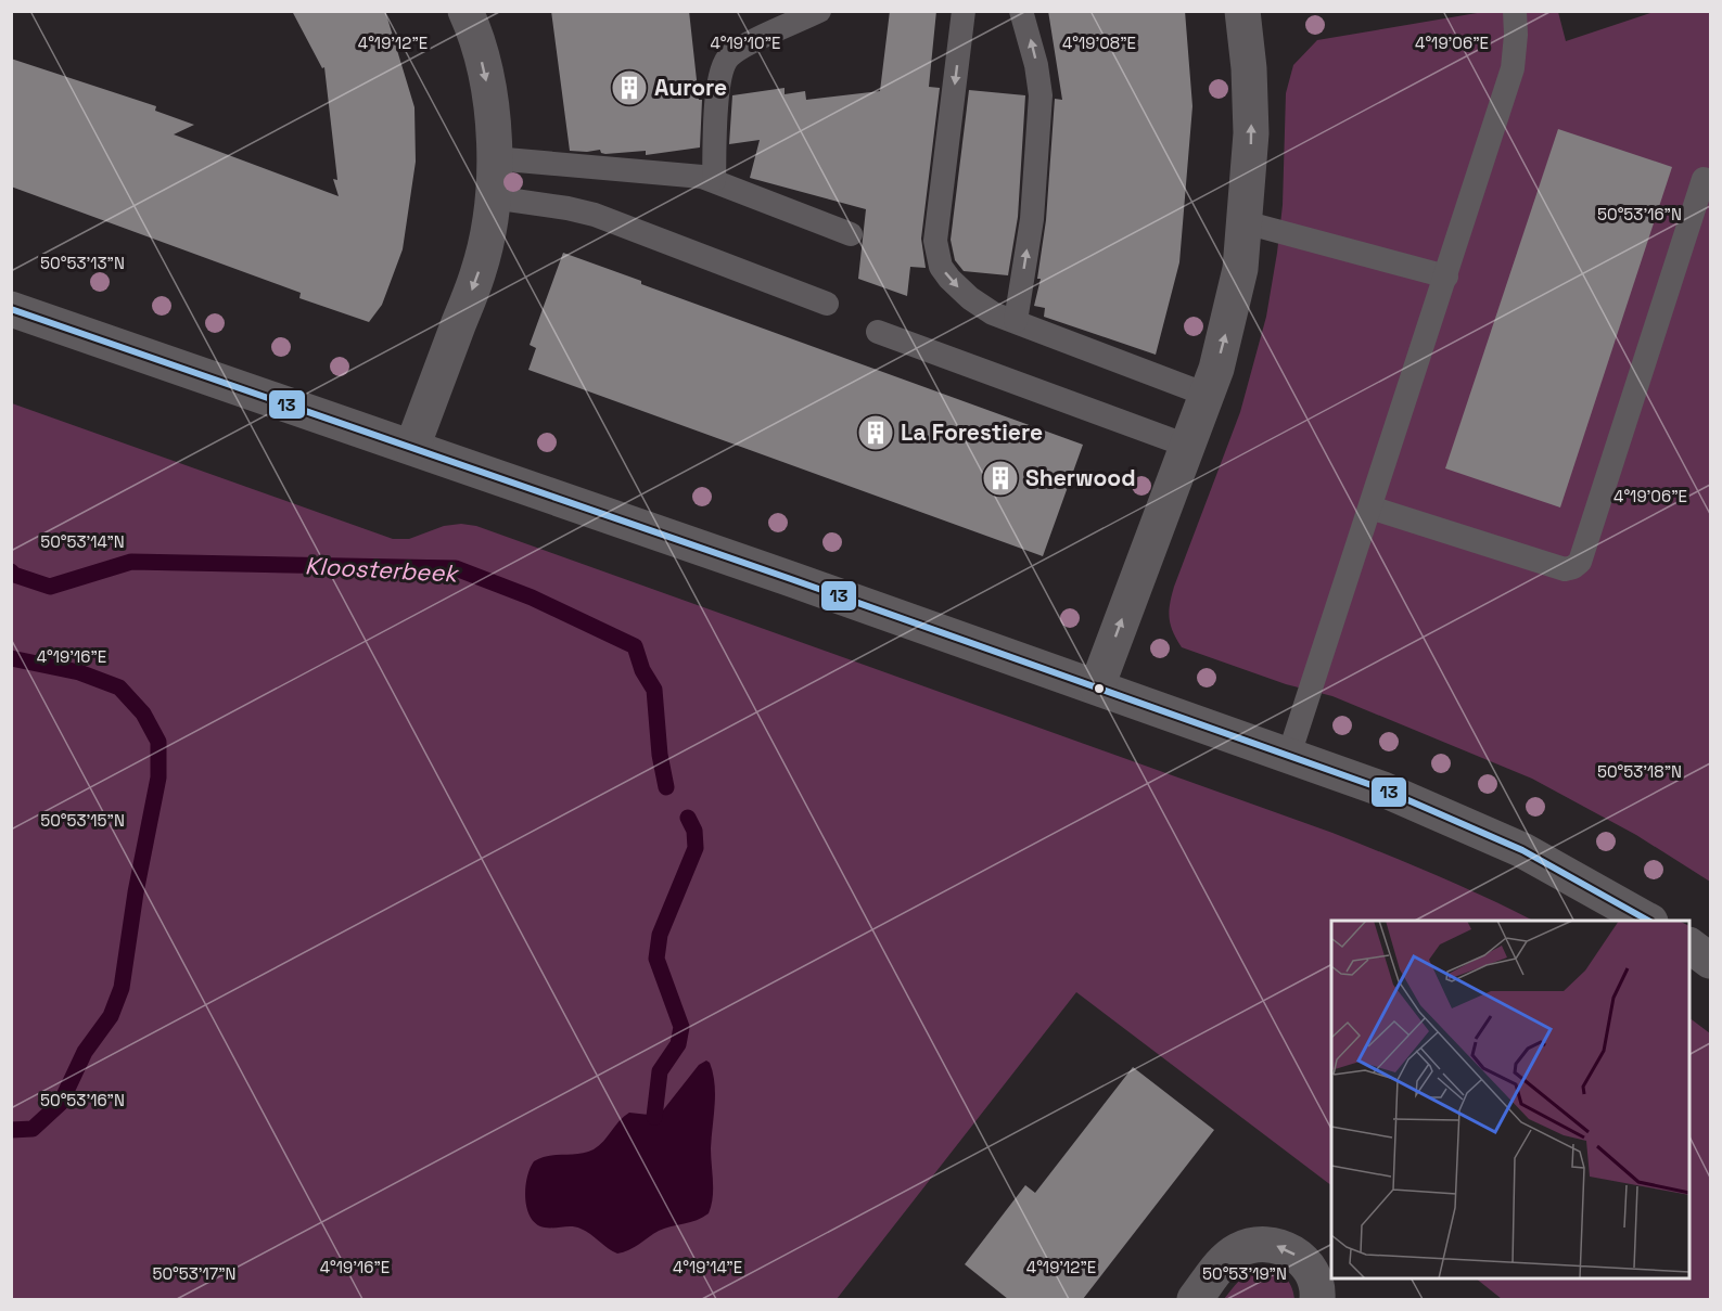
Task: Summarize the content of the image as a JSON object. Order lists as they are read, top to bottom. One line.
{"water":["Kloosterbeek"],"places":{"building":["Aurore","La Forestiere","Sherwood"]},"lines":["transit line 13"],"coordinates":["4°19'12\"E","4°19'10\"E","4°19'08\"E","4°19'06\"E","50°53'16\"N","50°53'13\"N","50°53'14\"N","4°19'16\"E","50°53'18\"N","50°53'15\"N","4°19'14\"E","50°53'17\"N","50°53'19\"N"]}
